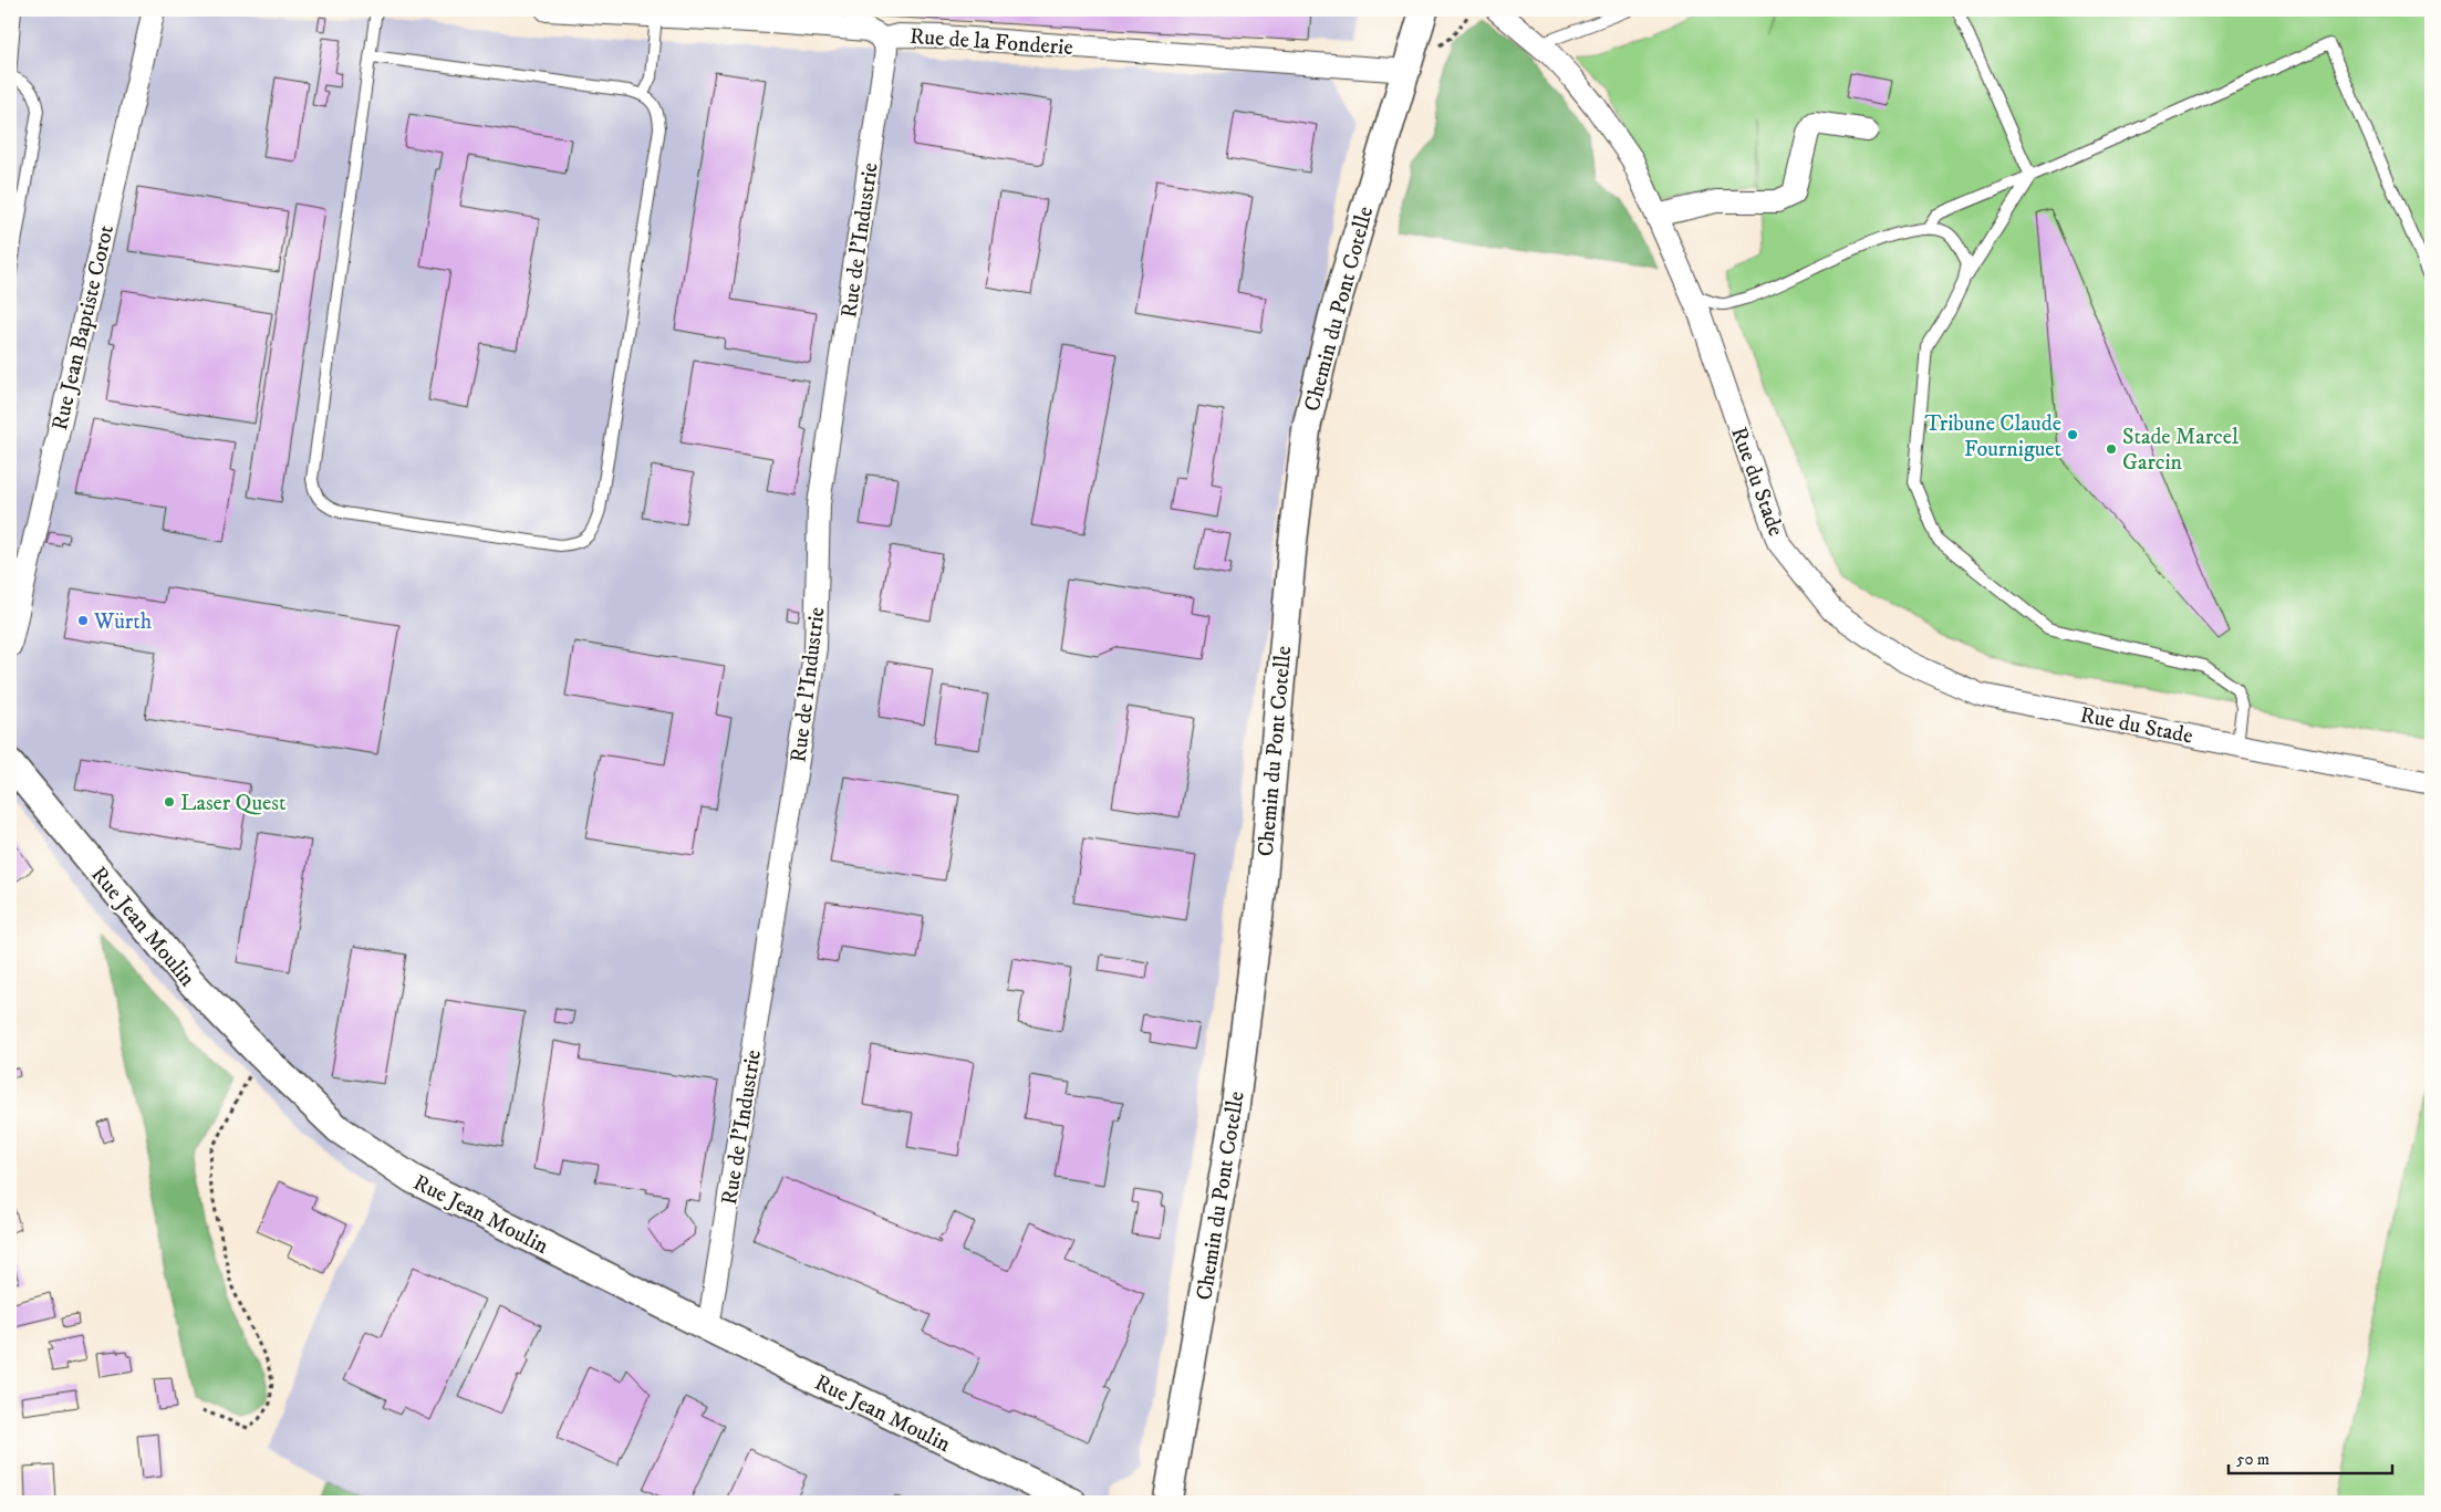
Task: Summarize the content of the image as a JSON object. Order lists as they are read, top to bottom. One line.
{"streets":{"street":["Rue de la Fonderie","Rue de l'Industrie","Chemin du Pont Cotelle","Rue Jean Baptiste Corot","Rue du Stade","Rue Jean Moulin"]},"crossings":[["Rue de la Fonderie","Rue de l'Industrie"],["Rue de la Fonderie","Chemin du Pont Cotelle"],["Rue de l'Industrie","Rue Jean Moulin"]],"places":["Tribune Claude Fourniguet","Stade Marcel Garcin","Würth","Laser Quest"],"scale_bar":"50 m"}
